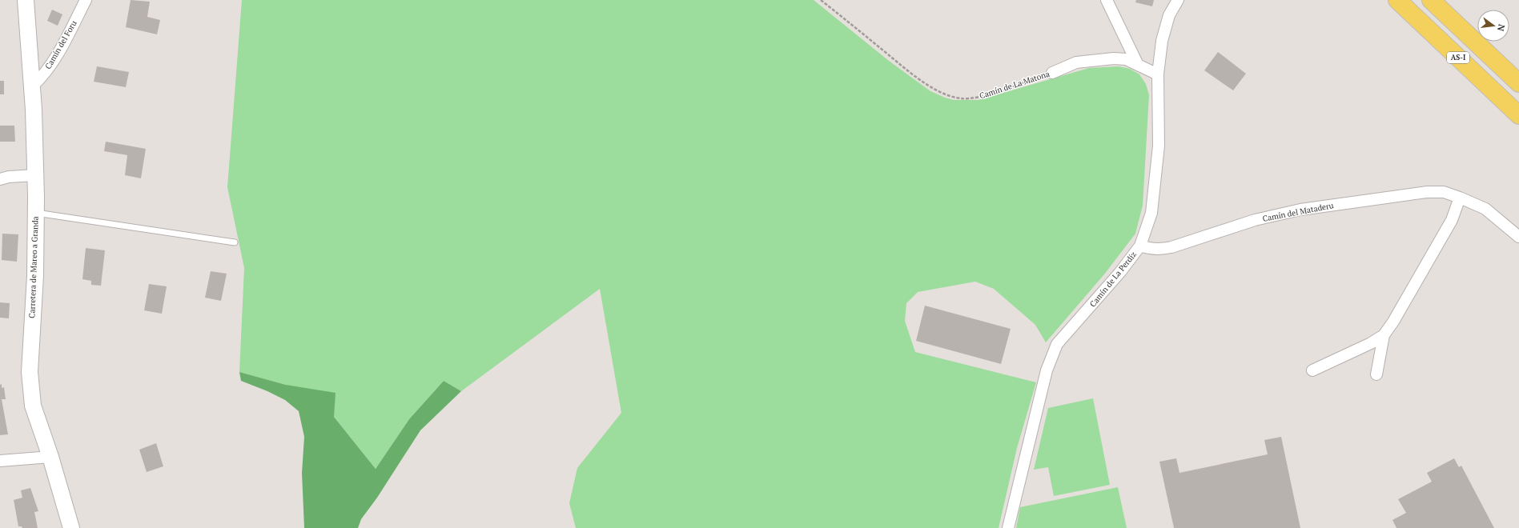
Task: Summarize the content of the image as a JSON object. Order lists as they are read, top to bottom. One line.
{"streets":{"highway":["AS-I"],"street":["Camín del Foru","Camín de La Matona","Camín del Mataderu","Carretera de Mareo a Granda","Camín de La Perdiz"]},"crossings":[["Camín del Foru","Carretera de Mareo a Granda"],["Camín de La Matona","Camín de La Perdiz"],["Camín del Mataderu","Camín de La Perdiz"]],"north":"right"}
